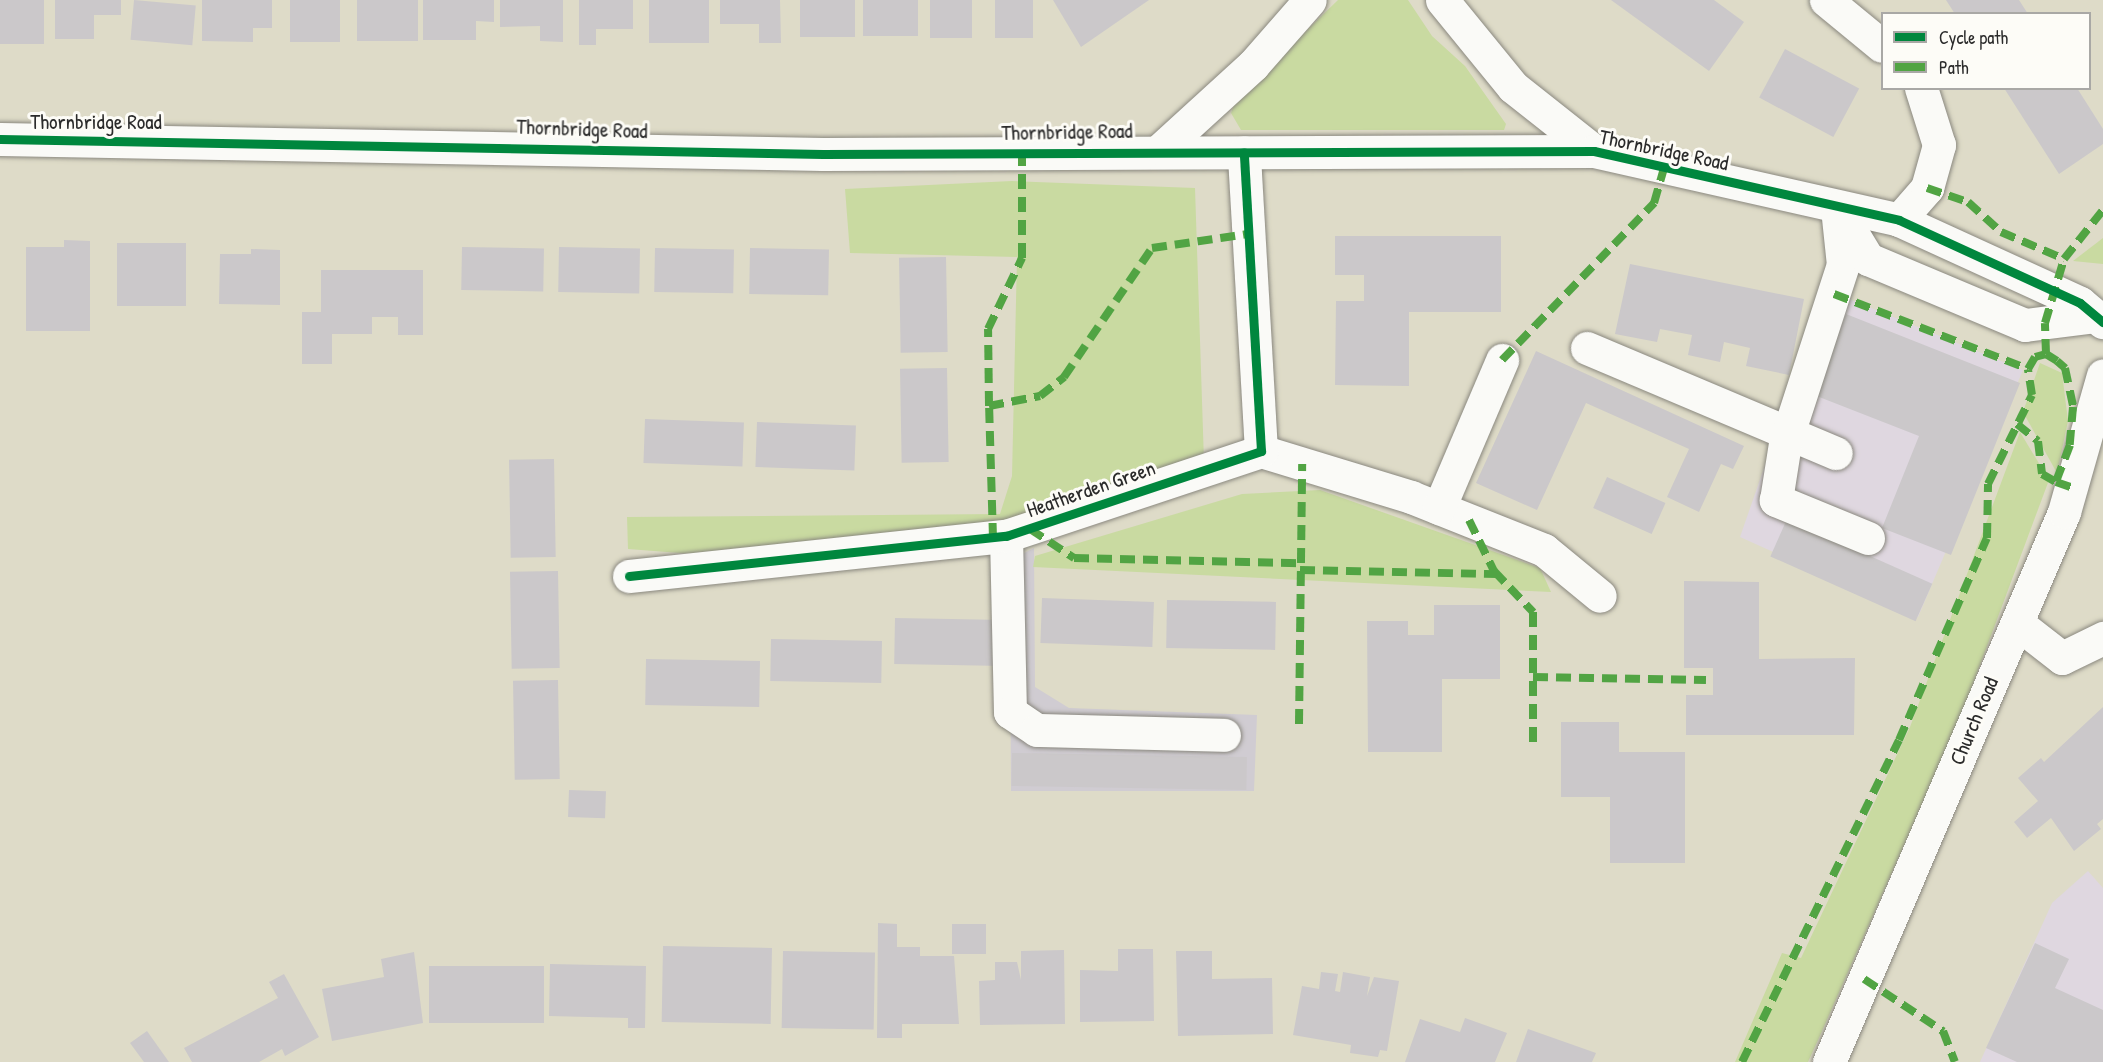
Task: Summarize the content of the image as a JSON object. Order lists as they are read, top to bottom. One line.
{"streets":{"street":["Thornbridge Road","Heatherden Green","Church Road"]},"legend":["Cycle path","Path"]}
